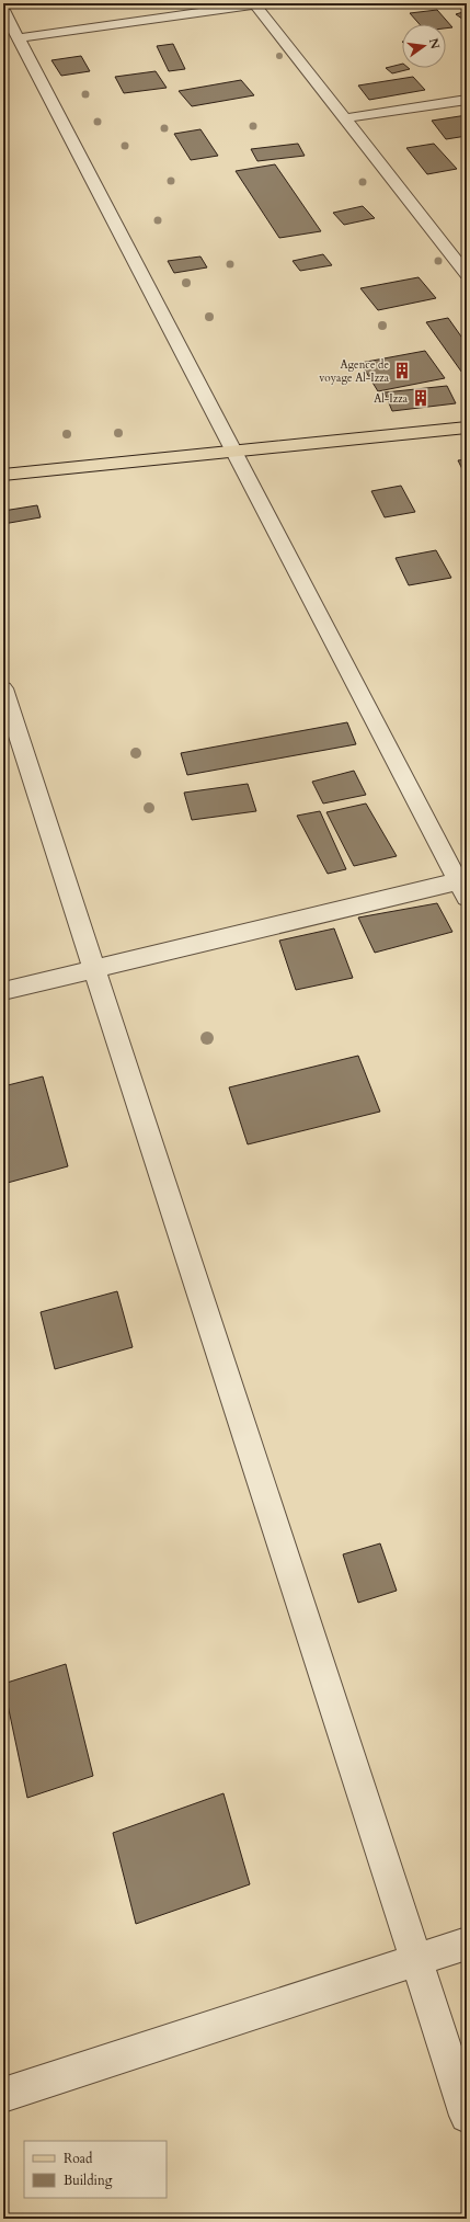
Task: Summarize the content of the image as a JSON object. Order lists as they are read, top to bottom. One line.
{"places":{"building":["Agence de voyage Al-Izza","Al-Izza"]},"legend":["Road","Building"],"north":"right"}
